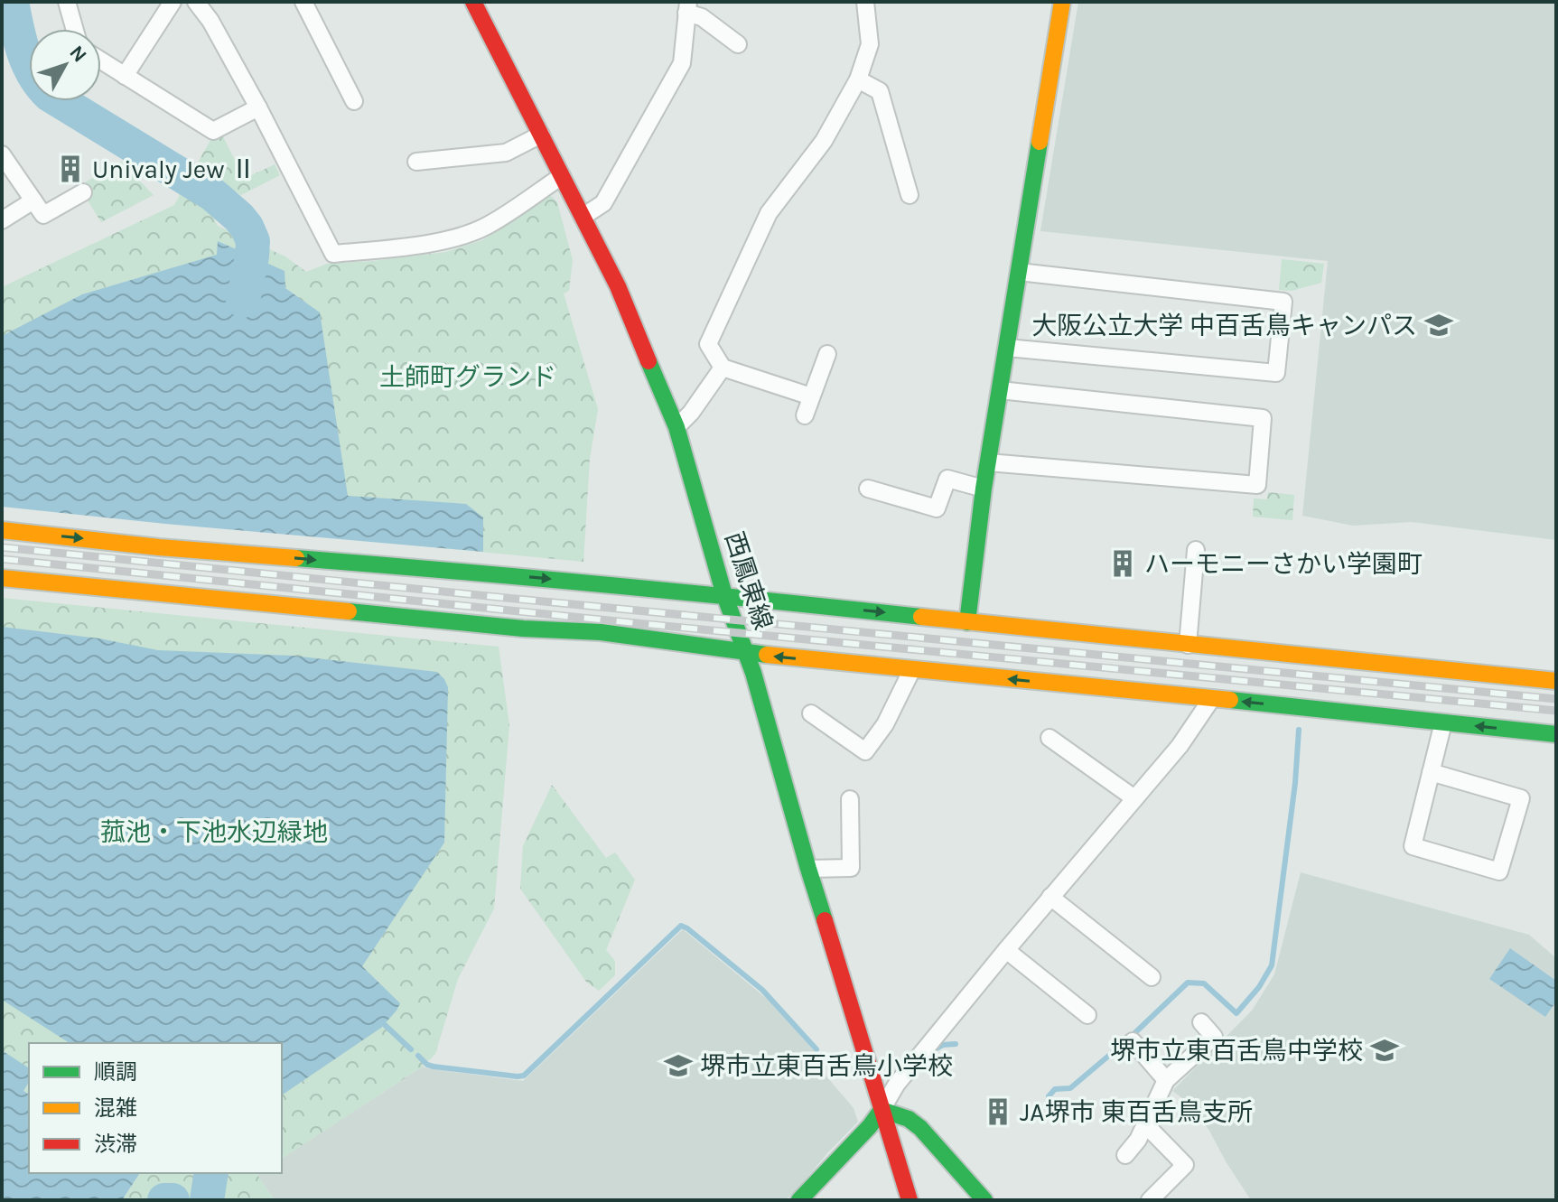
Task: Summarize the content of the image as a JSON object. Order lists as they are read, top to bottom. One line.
{"streets":{"street":["西鳳東線"]},"parks":["土師町グランド","菰池・下池水辺緑地"],"places":{"building":["Univaly Jew Ⅱ","ハーモニーさかい学園町","JA堺市 東百舌鳥支所"],"school or university":["大阪公立大学 中百舌鳥キャンパス","堺市立東百舌鳥中学校","堺市立東百舌鳥小学校"]},"legend":["順調","混雑","渋滞"],"north":"top right"}
